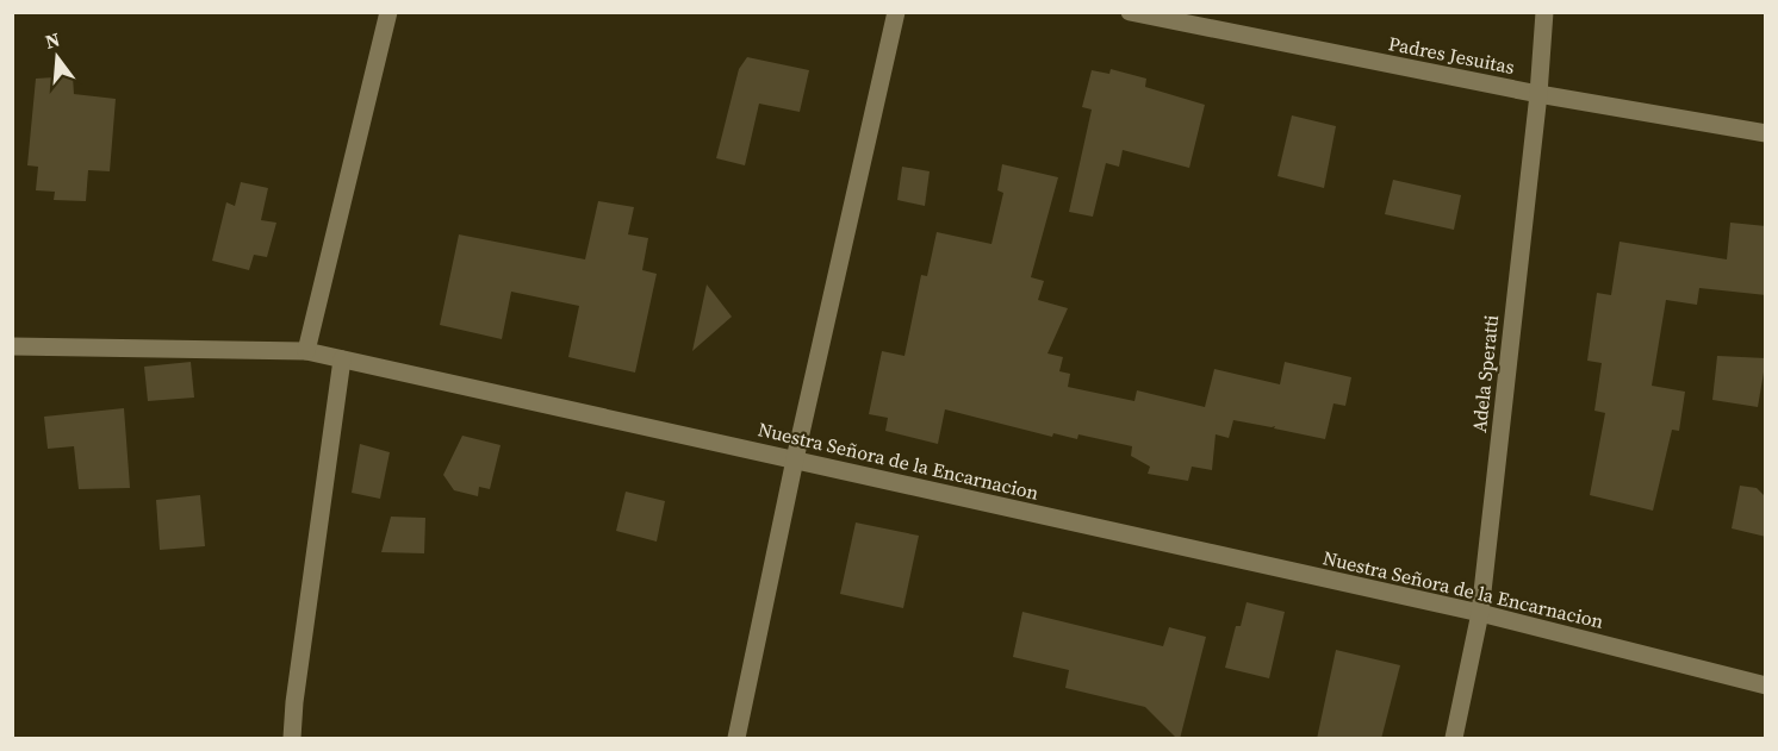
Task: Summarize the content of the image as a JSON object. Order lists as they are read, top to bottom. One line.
{"streets":{"street":["Padres Jesuitas","Adela Speratti","Nuestra Señora de la Encarnacion"]},"crossings":[["Padres Jesuitas","Adela Speratti"],["Adela Speratti","Nuestra Señora de la Encarnacion"]],"north":"top"}
